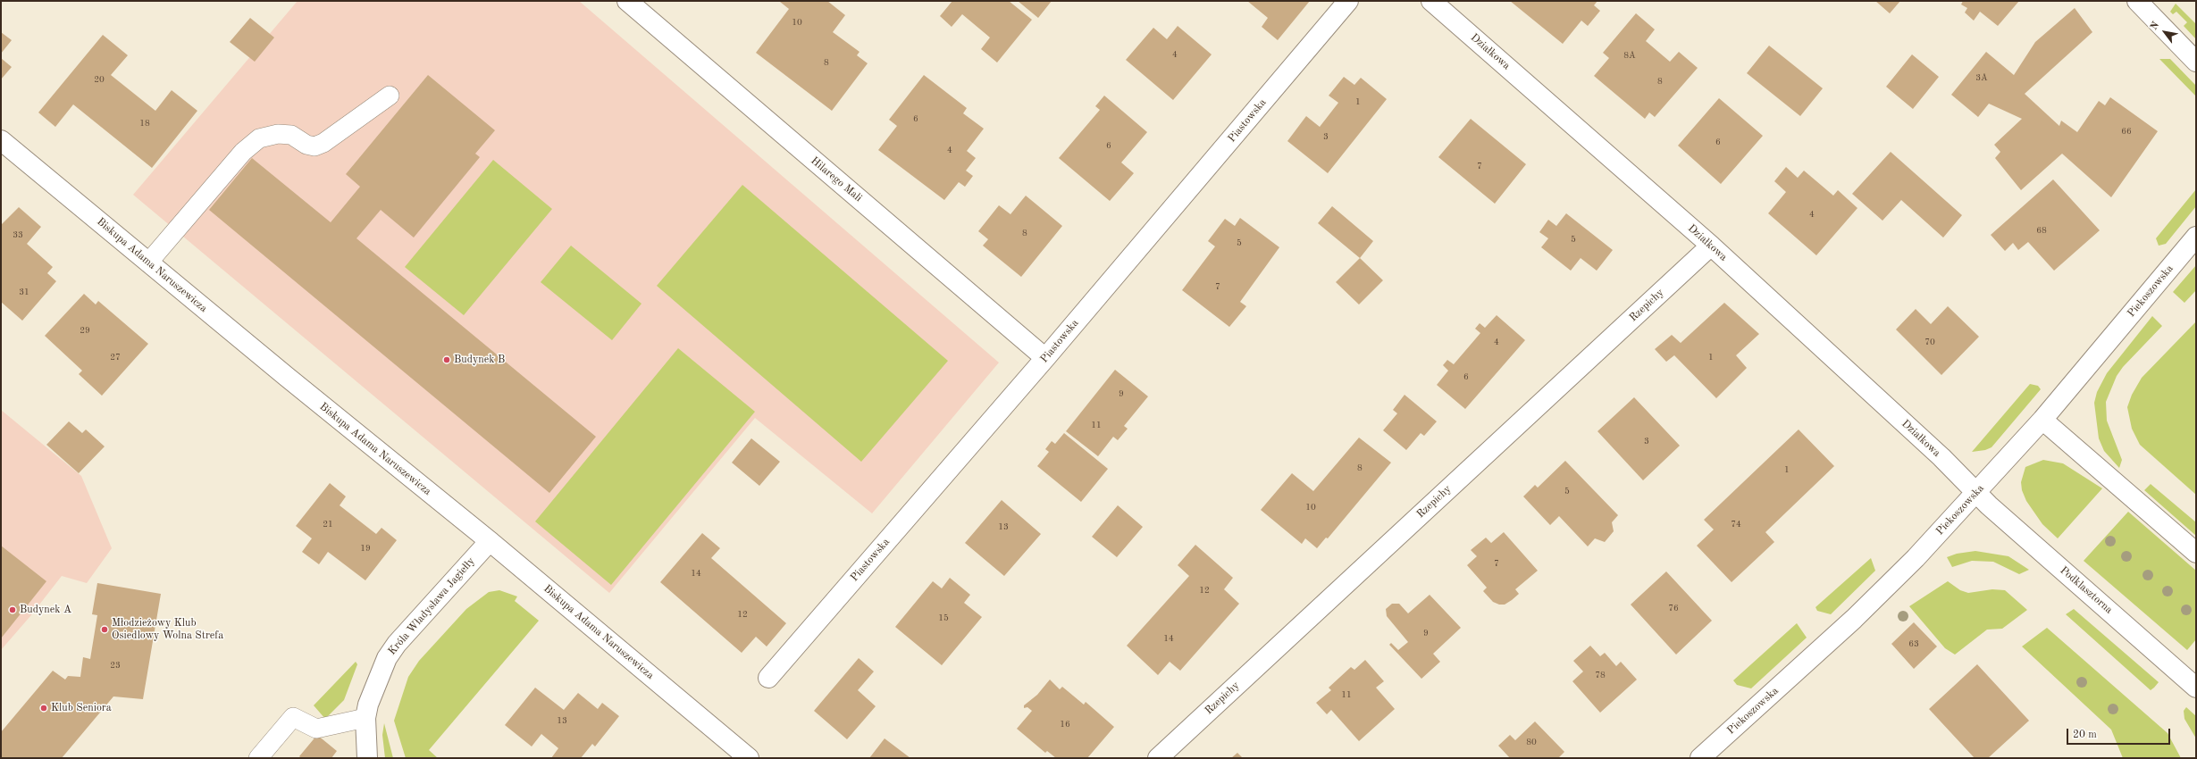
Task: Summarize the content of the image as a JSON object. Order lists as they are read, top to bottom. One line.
{"streets":{"street":["Działkowa","Piastowska","Hilarego Mali","Biskupa Adama Naruszewicza","Piekoszowska","Rzepichy","Podklasztorna","Króla Władysława Jagiełły"]},"crossings":[["Działkowa","Piekoszowska"],["Działkowa","Rzepichy"],["Działkowa","Podklasztorna"],["Piastowska","Hilarego Mali"],["Biskupa Adama Naruszewicza","Króla Władysława Jagiełły"],["Piekoszowska","Podklasztorna"]],"places":["Budynek B","Budynek A","Młodzieżowy Klub Osiedlowy Wolna Strefa","Klub Seniora"],"house_numbers":["10","4","8A","8","3A","20","8","1","6","18","66","3","6","6","4","7","4","68","8","33","5","5","7","31","29","4","70","27","1","6","9","11","3","8","1","5","10","21","74","13","19","7","14","12","76","12","15","9","14","63","23","78","11","13","16","80"],"scale_bar":"20 m","north":"top left"}
